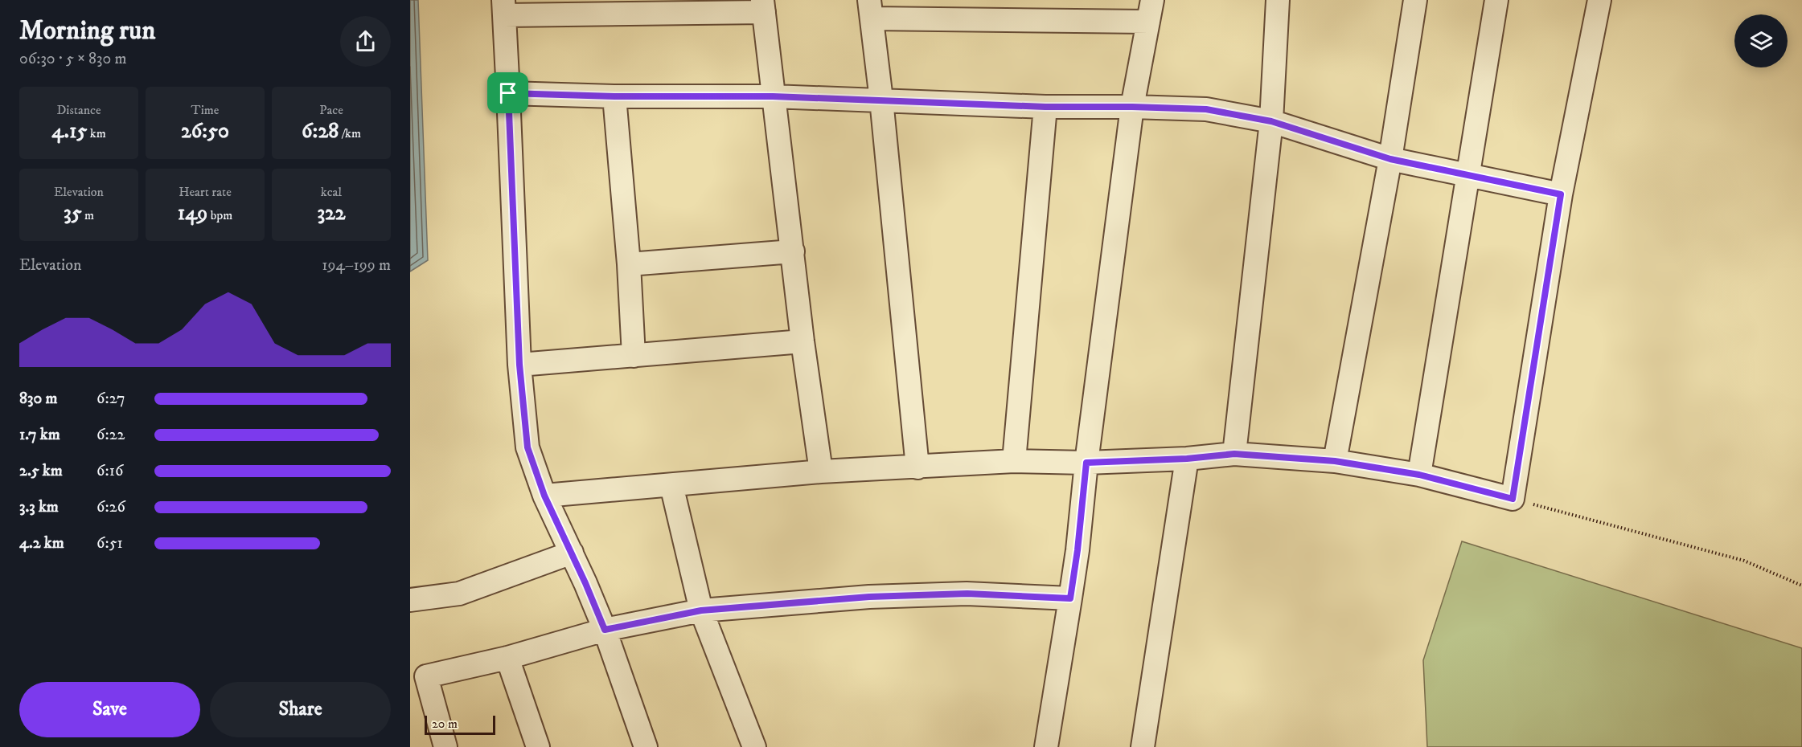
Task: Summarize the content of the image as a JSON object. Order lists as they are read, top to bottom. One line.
{"scale_bar":"20 m","page":{"heading":["Morning run","06:30 · 5 × 830 m"],"stats":[["Distance","4.15 km"],["Time","26:50"],["Pace","6:28 /km"],["Elevation","35 m"],["Heart rate","149 bpm"],["kcal","322"]],"chart":["Elevation","194–199 m"],"list":[{"name":"830 m","note":"6:27"},{"name":"1.7 km","note":"6:22"},{"name":"2.5 km","note":"6:16"},{"name":"3.3 km","note":"6:26"},{"name":"4.2 km","note":"6:51"}],"buttons":["Save","Share"],"scale":"20 m"}}
